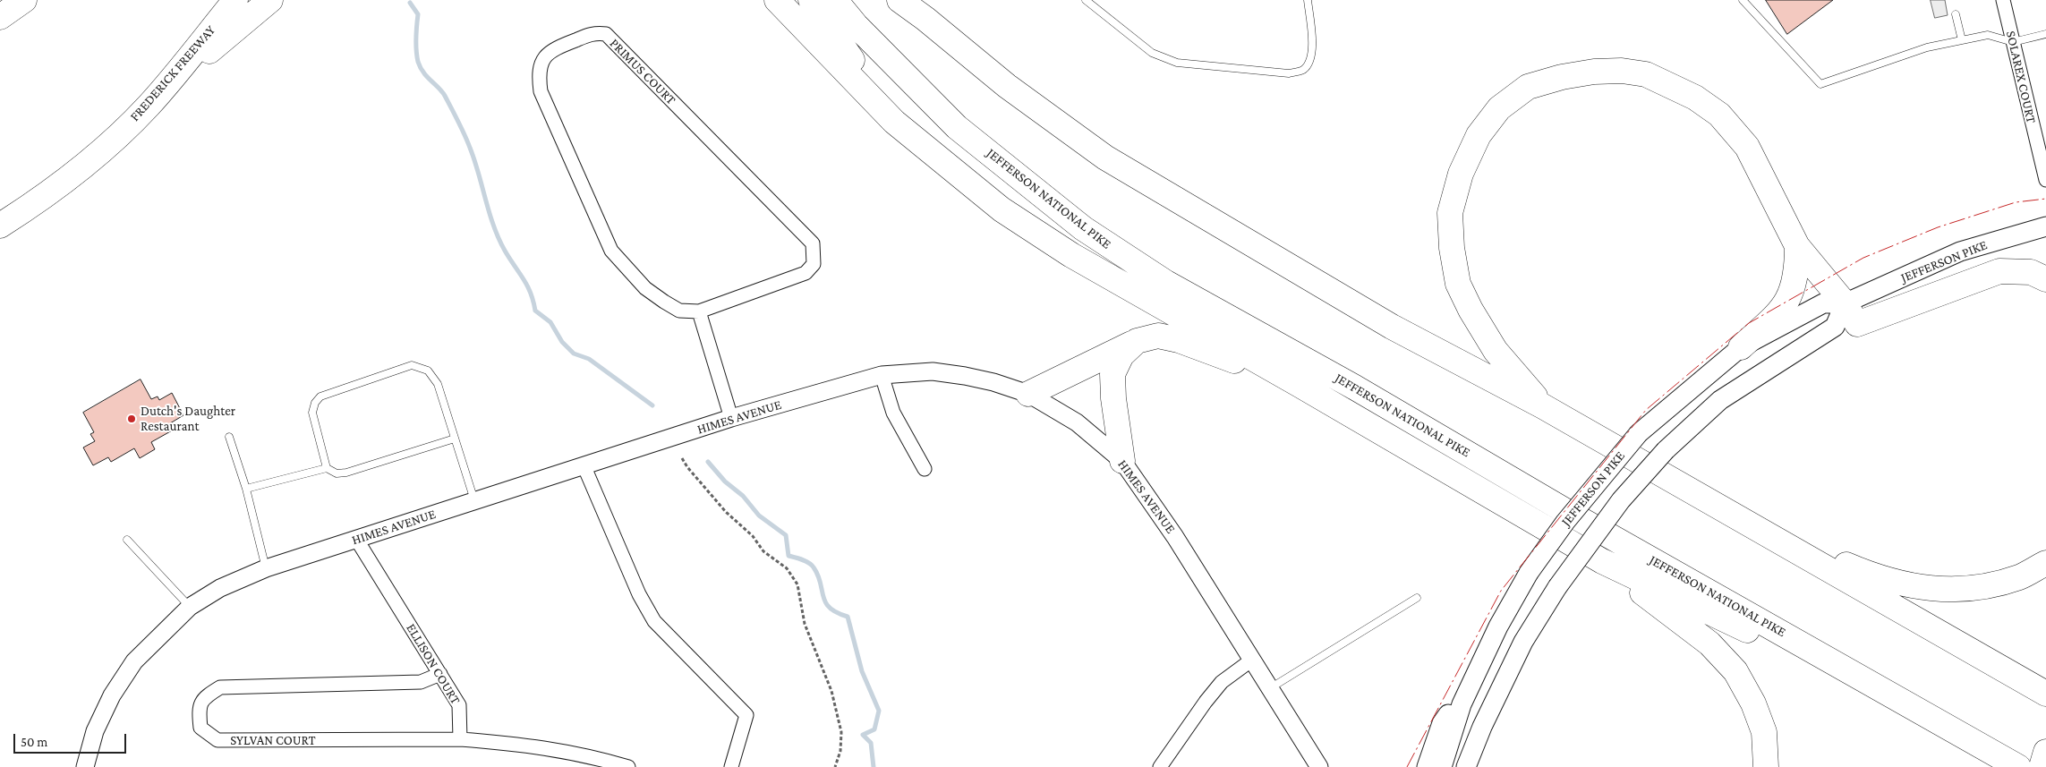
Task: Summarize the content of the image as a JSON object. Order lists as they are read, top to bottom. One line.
{"streets":{"highway":["FREDERICK FREEWAY","JEFFERSON NATIONAL PIKE"],"main road":["JEFFERSON PIKE"],"street":["PRIMUS COURT","SOLAREX COURT","HIMES AVENUE","ELLISON COURT","SYLVAN COURT"]},"crossings":[["HIMES AVENUE","ELLISON COURT"],["ELLISON COURT","SYLVAN COURT"]],"places":["Dutch's Daughter Restaurant"],"scale_bar":"50 m"}
